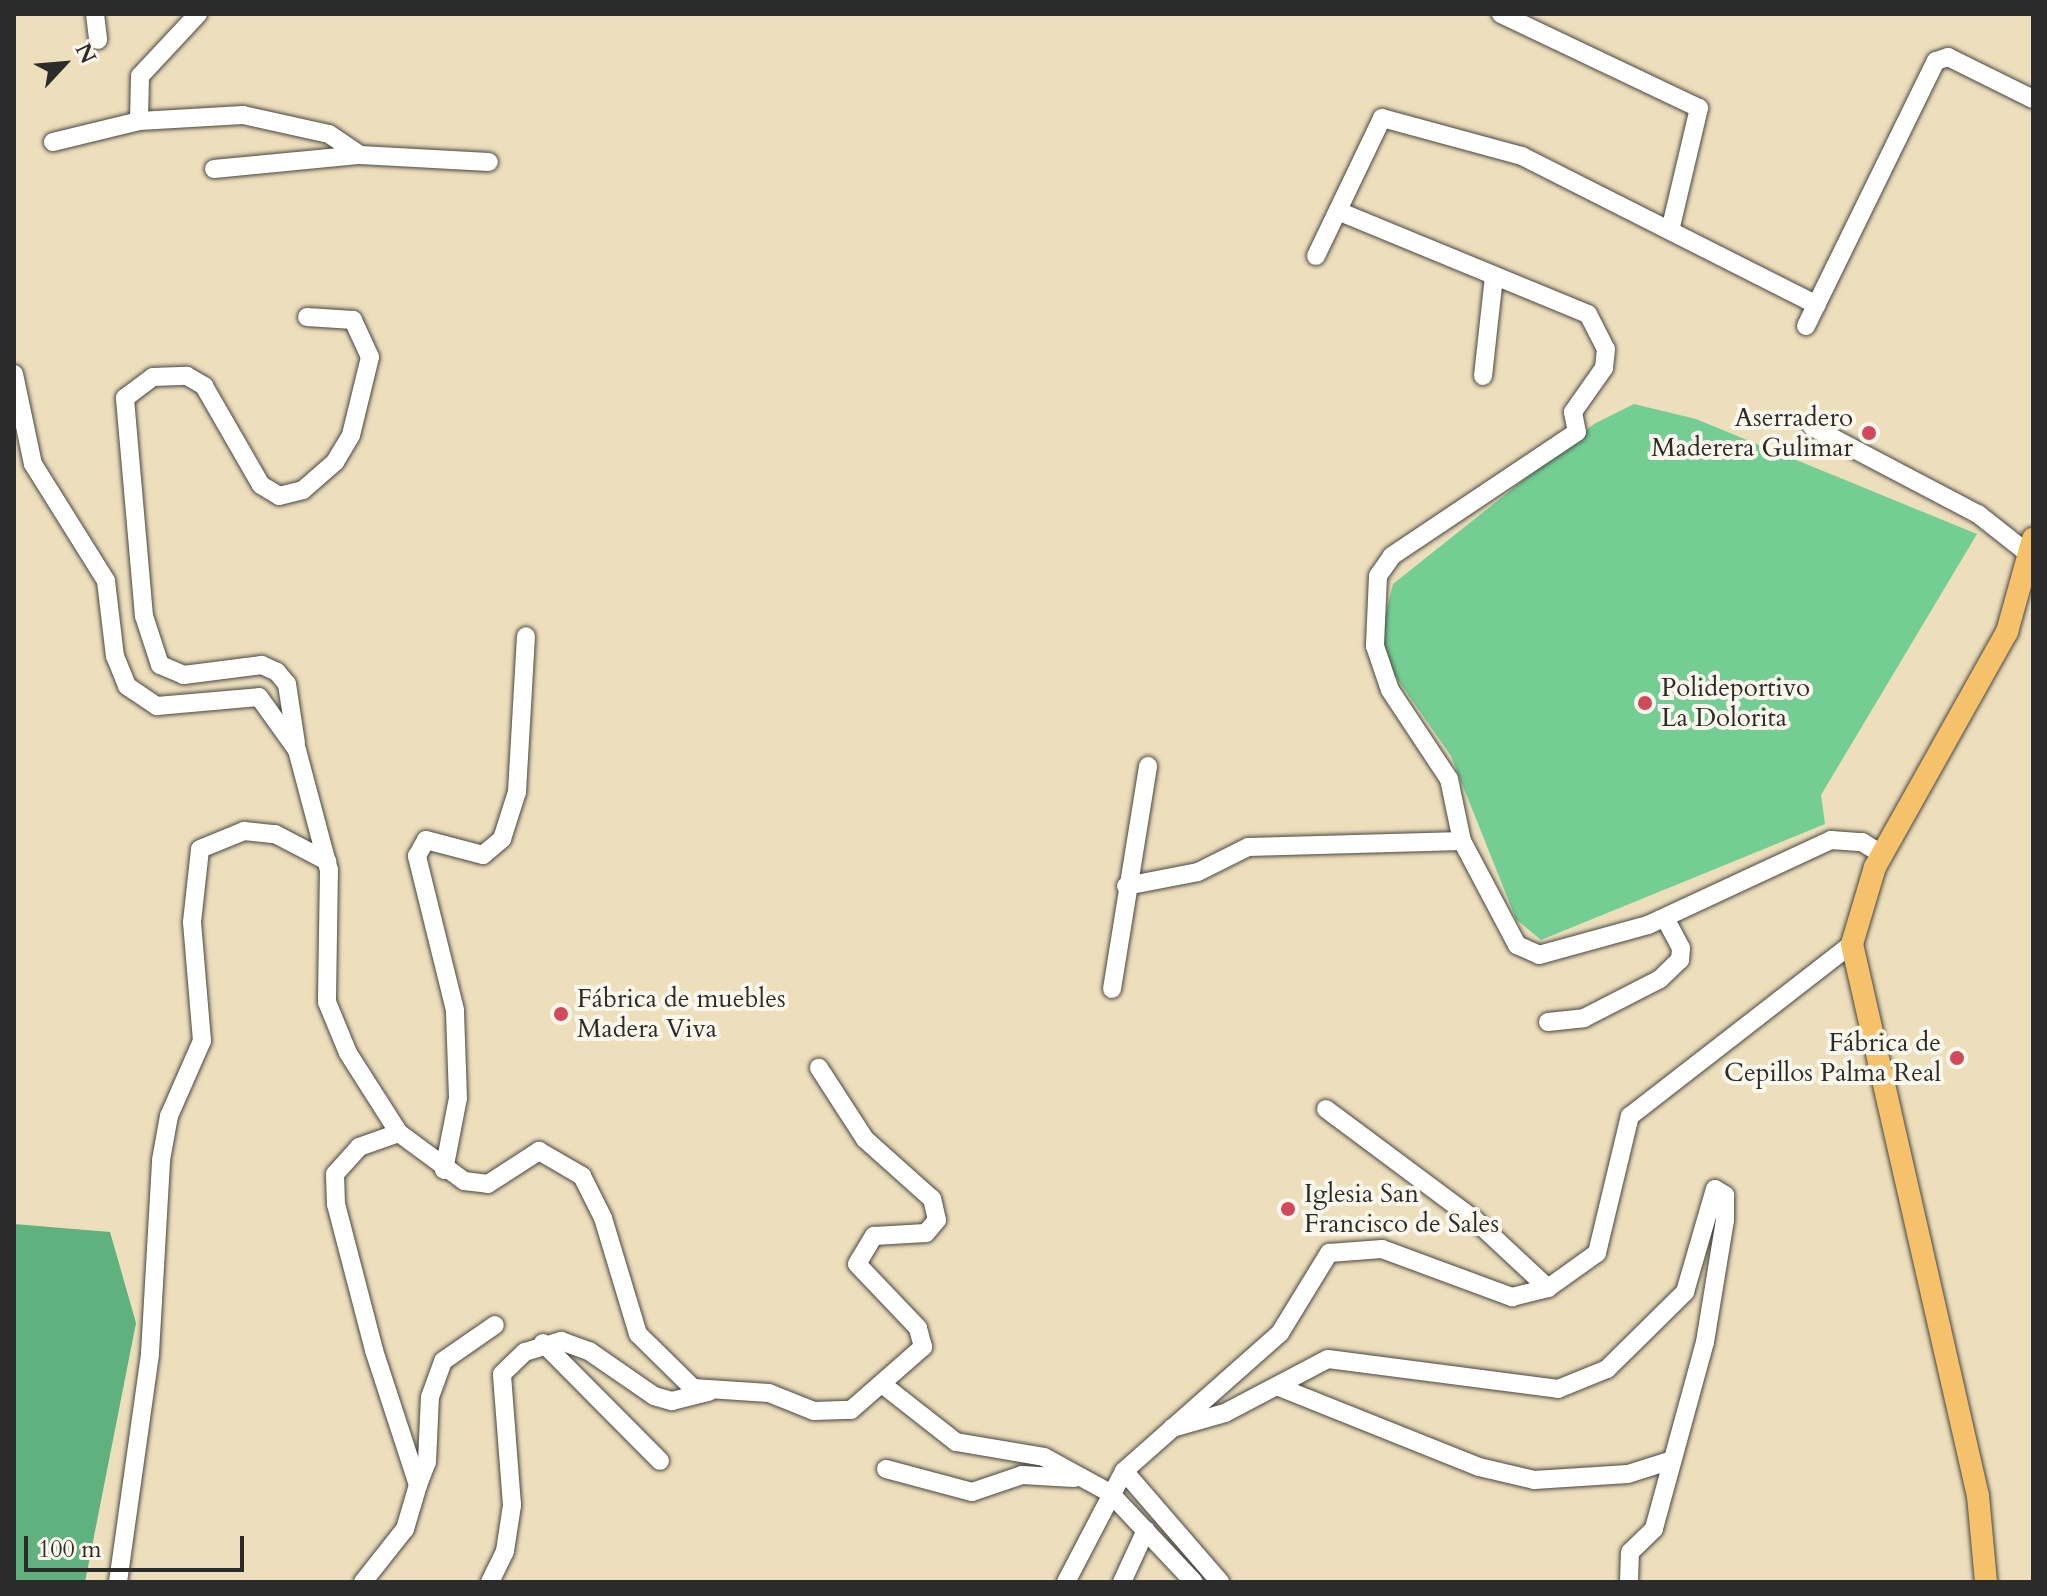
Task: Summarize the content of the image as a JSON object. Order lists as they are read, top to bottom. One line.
{"places":["Aserradero Maderera Gulimar","Polideportivo La Dolorita","Fábrica de muebles Madera Viva","Fábrica de Cepillos Palma Real","Iglesia San Francisco de Sales"],"scale_bar":"100 m","north":"top right"}
